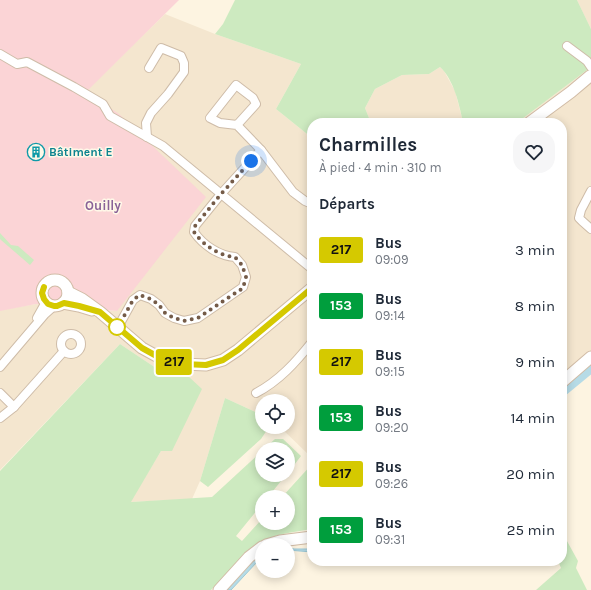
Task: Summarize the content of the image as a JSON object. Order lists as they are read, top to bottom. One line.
{"districts":["Ouilly"],"places":{"building":["Bâtiment E"]},"lines":["bus line 217"],"page":{"on_map":"217","heading":[["Charmilles","À pied · 4 min · 310 m"],"Départs"],"list":[{"mark":"217","name":"Bus","note":"09:09","value":"3 min"},{"mark":"153","name":"Bus","note":"09:14","value":"8 min"},{"mark":"217","name":"Bus","note":"09:15","value":"9 min"},{"mark":"153","name":"Bus","note":"09:20","value":"14 min"},{"mark":"217","name":"Bus","note":"09:26","value":"20 min"},{"mark":"153","name":"Bus","note":"09:31","value":"25 min"}],"map_buttons":["+","−"]}}
